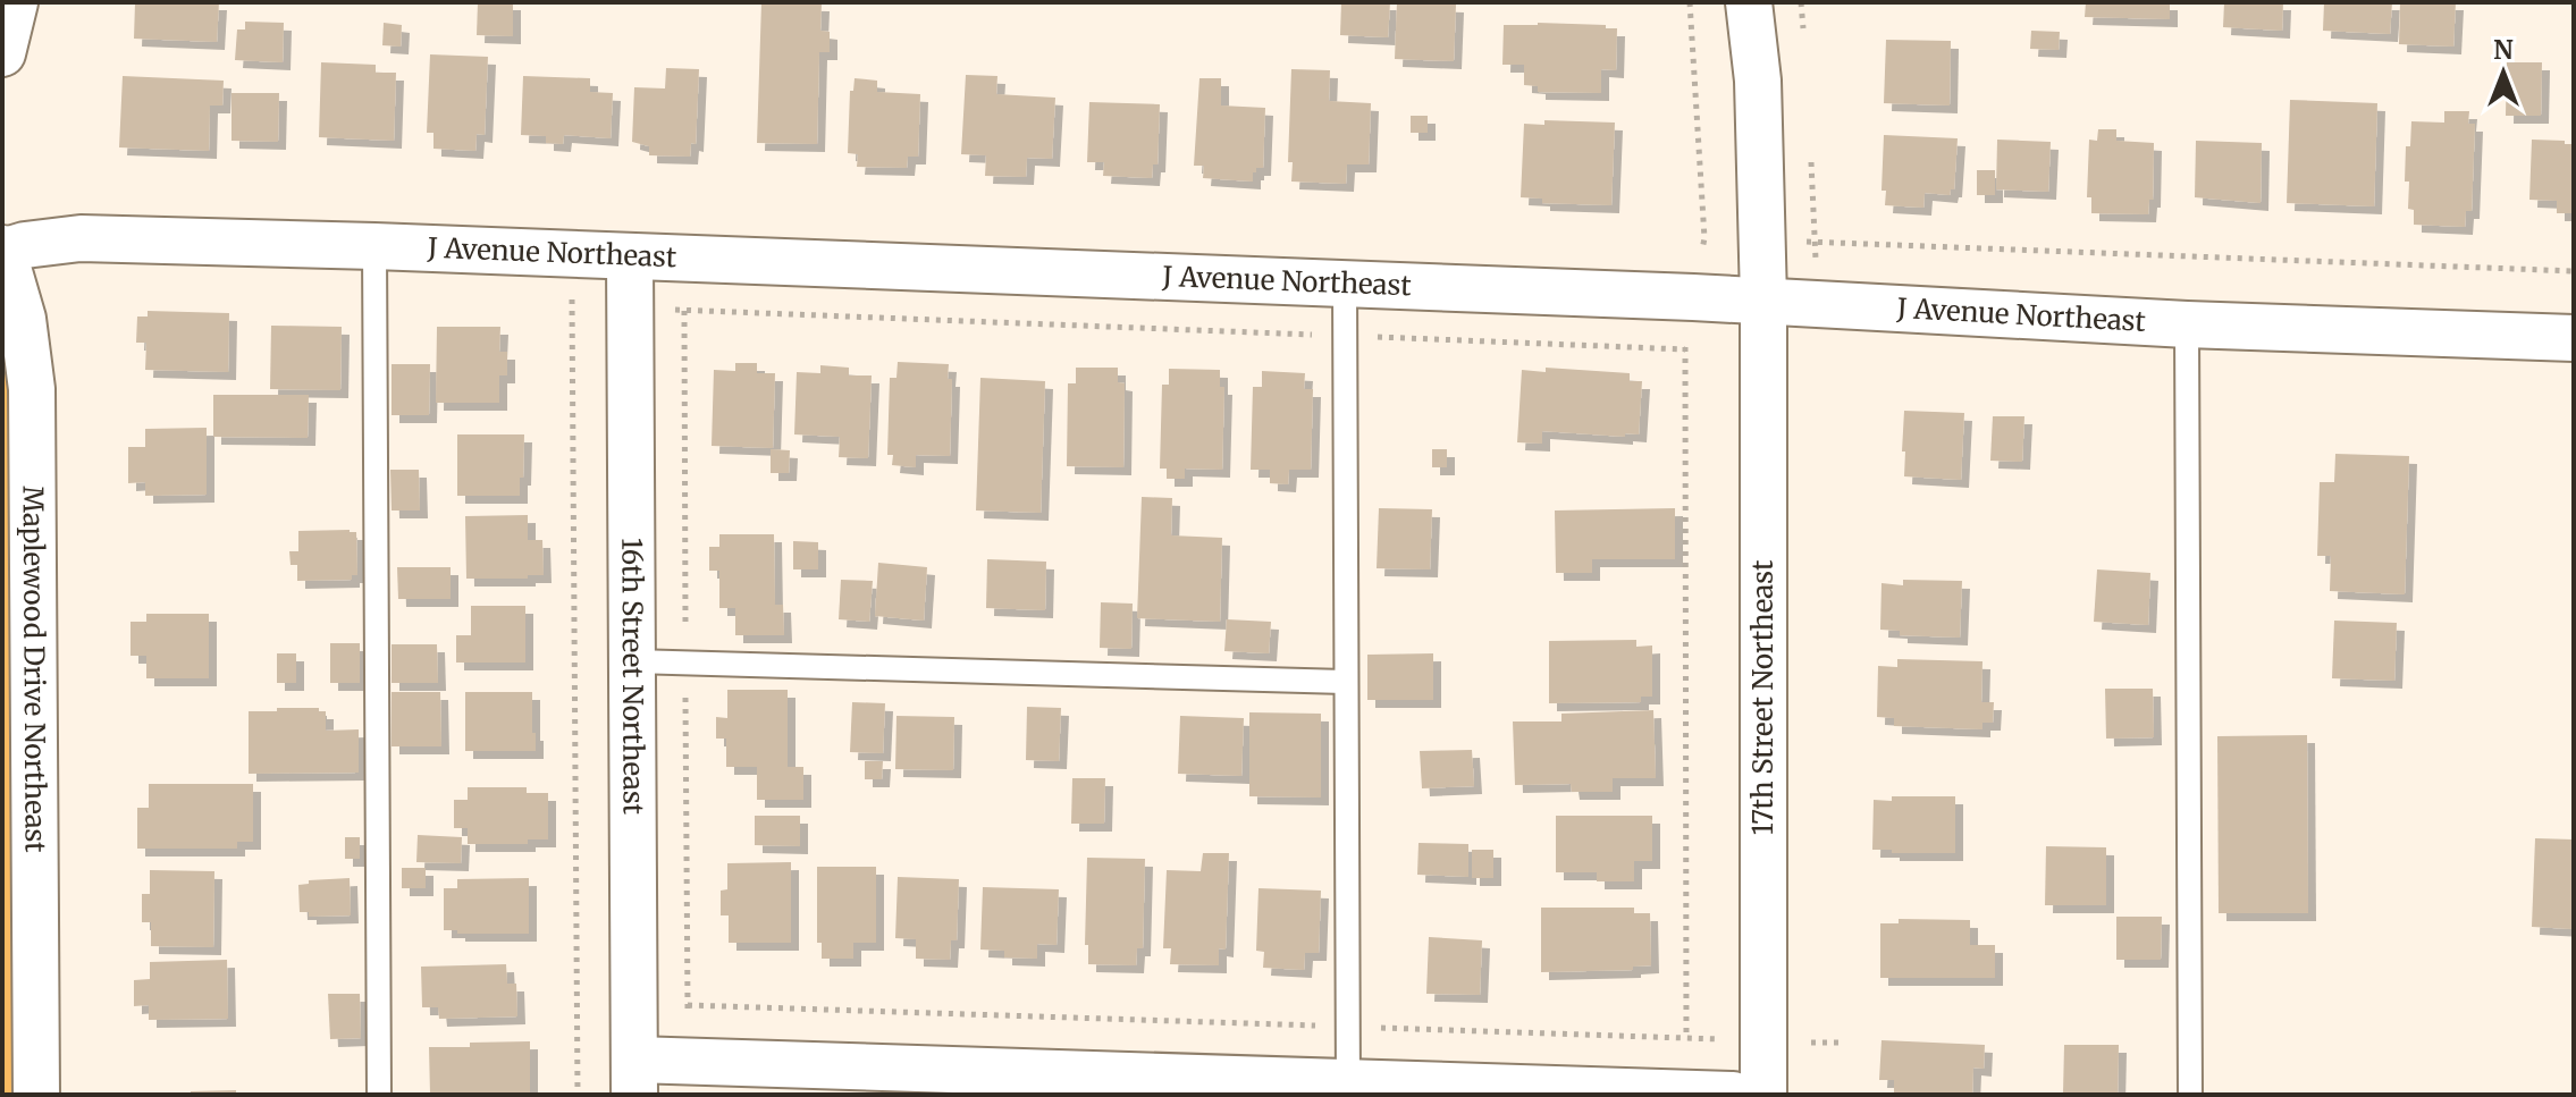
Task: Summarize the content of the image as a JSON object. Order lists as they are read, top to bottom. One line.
{"streets":{"street":["J Avenue Northeast","Maplewood Drive Northeast","16th Street Northeast","17th Street Northeast"]},"crossings":[["J Avenue Northeast","Maplewood Drive Northeast"],["J Avenue Northeast","16th Street Northeast"],["J Avenue Northeast","17th Street Northeast"]],"north":"top"}
